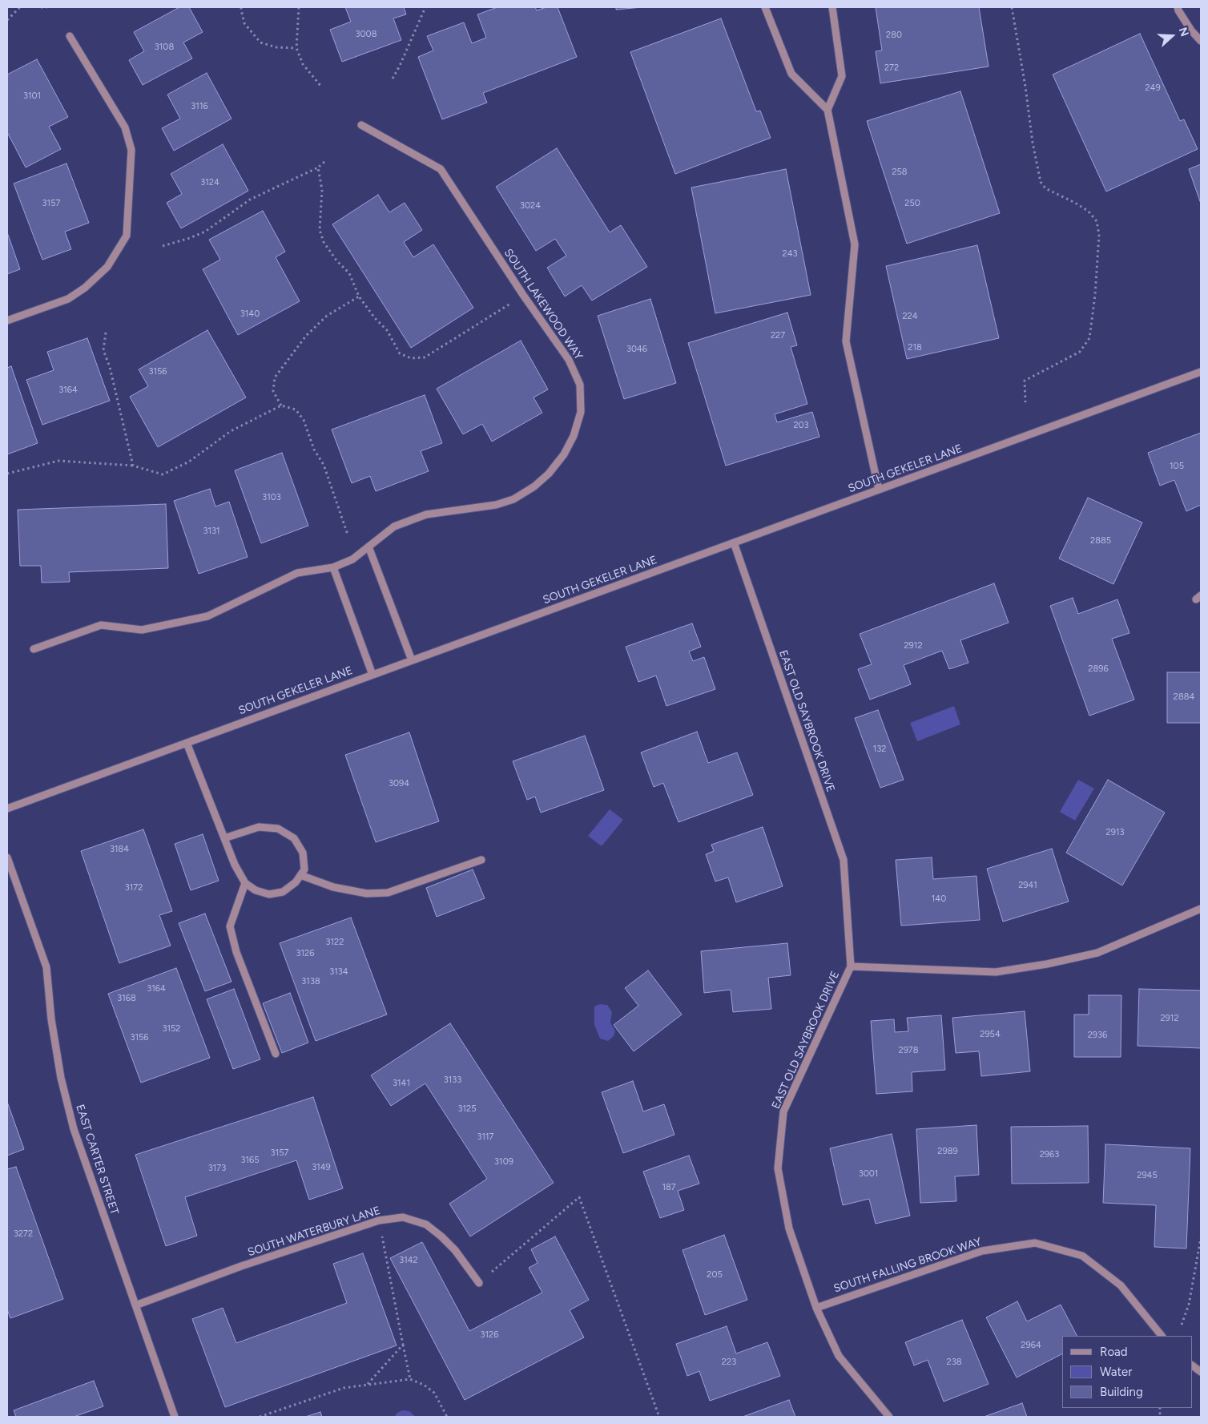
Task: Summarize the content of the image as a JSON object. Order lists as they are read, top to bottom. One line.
{"streets":{"street":["SOUTH LAKEWOOD WAY","SOUTH GEKELER LANE","EAST OLD SAYBROOK DRIVE","EAST CARTER STREET","SOUTH WATERBURY LANE","SOUTH FALLING BROOK WAY"]},"crossings":[["SOUTH GEKELER LANE","EAST OLD SAYBROOK DRIVE"],["EAST OLD SAYBROOK DRIVE","SOUTH FALLING BROOK WAY"],["EAST CARTER STREET","SOUTH WATERBURY LANE"]],"house_numbers":["3008","280","3108","272","249","3101","3116","258","3124","3157","250","3024","243","3140","224","227","218","3046","3156","3164","203","105","3103","3131","2885","2912","2896","2884","132","3094","2913","3184","2941","3172","140","3122","3126","3134","3138","3164","3168","2912","3152","2954","2936","3156","2978","3133","3141","3125","3117","2989","3157","2963","3165","3109","3149","3173","3001","2945","187","3272","3142","205","3126","2964","223","238"],"legend":["Road","Water","Building"],"north":"right"}
